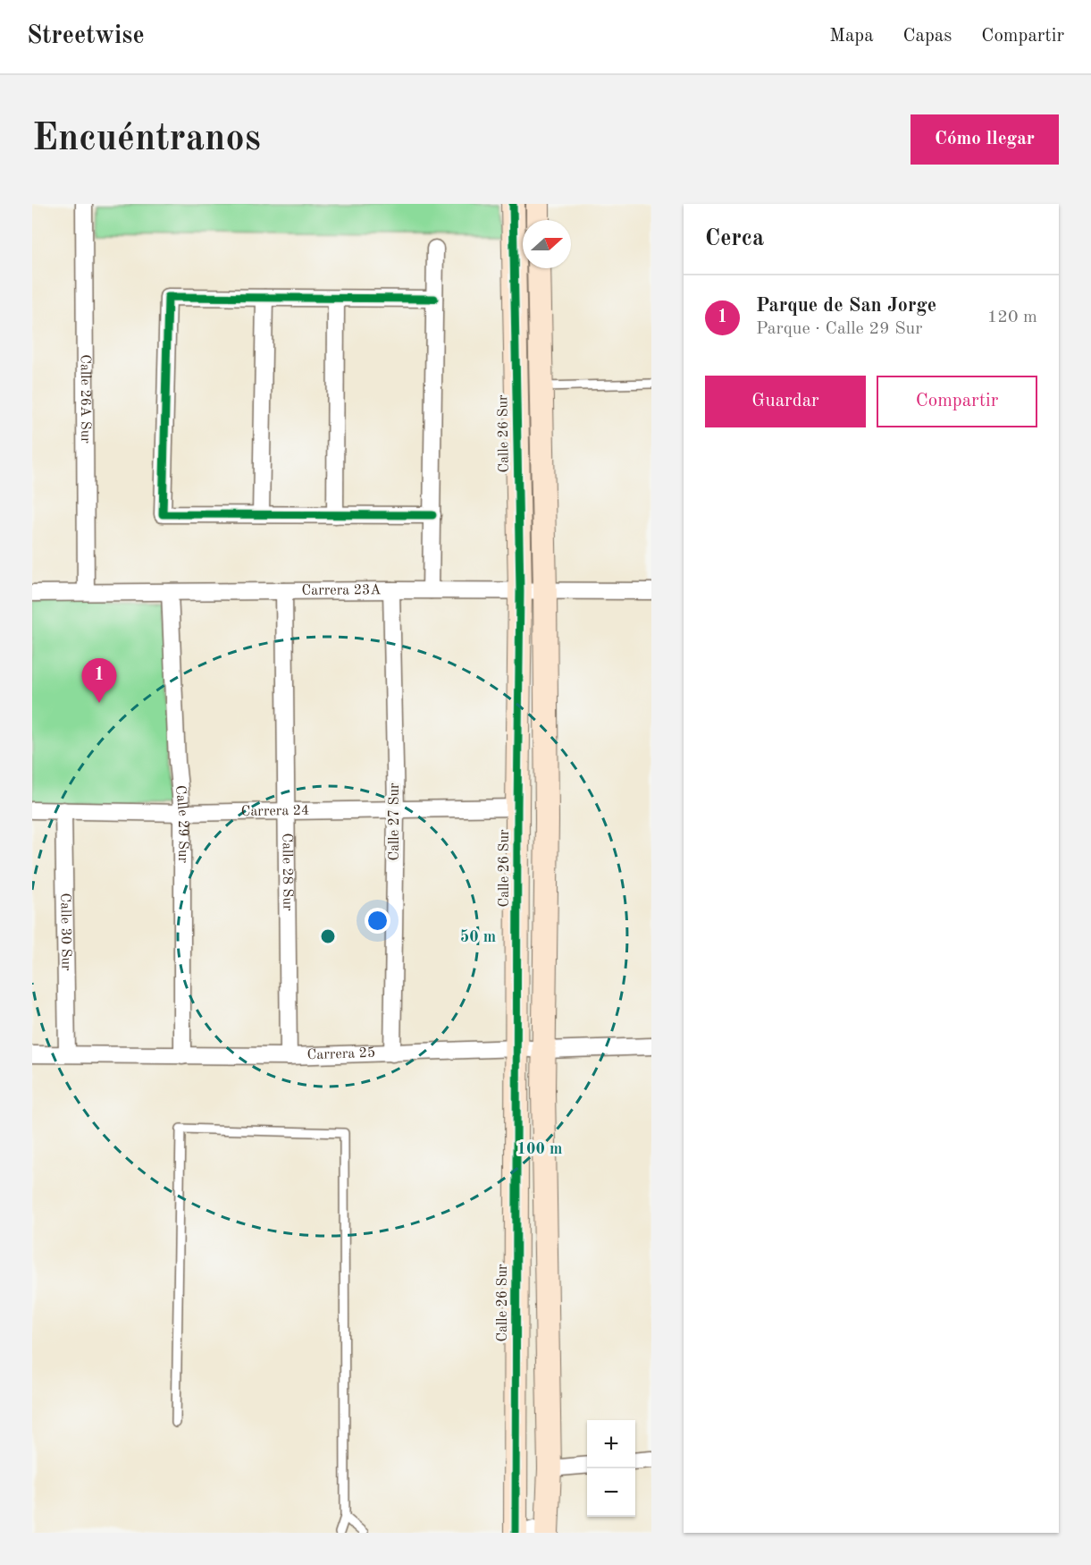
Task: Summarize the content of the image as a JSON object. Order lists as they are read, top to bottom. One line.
{"streets":{"street":["Calle 26A Sur","Calle 26 Sur","Carrera 23A","Carrera 24","Calle 27 Sur","Calle 29 Sur","Calle 28 Sur","Calle 30 Sur","Carrera 25"]},"crossings":[["Calle 26A Sur","Carrera 23A"],["Calle 26 Sur","Carrera 23A"],["Calle 26 Sur","Carrera 24"],["Calle 26 Sur","Carrera 25"],["Carrera 23A","Calle 27 Sur"],["Carrera 23A","Calle 29 Sur"],["Carrera 23A","Calle 28 Sur"],["Carrera 24","Calle 27 Sur"],["Carrera 24","Calle 29 Sur"],["Carrera 24","Calle 28 Sur"],["Carrera 24","Calle 30 Sur"],["Calle 27 Sur","Carrera 25"],["Calle 29 Sur","Carrera 25"],["Calle 28 Sur","Carrera 25"],["Calle 30 Sur","Carrera 25"]],"north":"right","page":{"header":"Streetwise","nav":["Mapa","Capas","Compartir"],"buttons":["Cómo llegar",["Guardar","Compartir"]],"title":"Encuéntranos","heading":"Cerca","list":[{"mark":"1","name":"Parque de San Jorge","note":"Parque · Calle 29 Sur","value":"120 m"}],"pins":"1","map_buttons":["+","−"]},"rings":["50 m","100 m"]}
